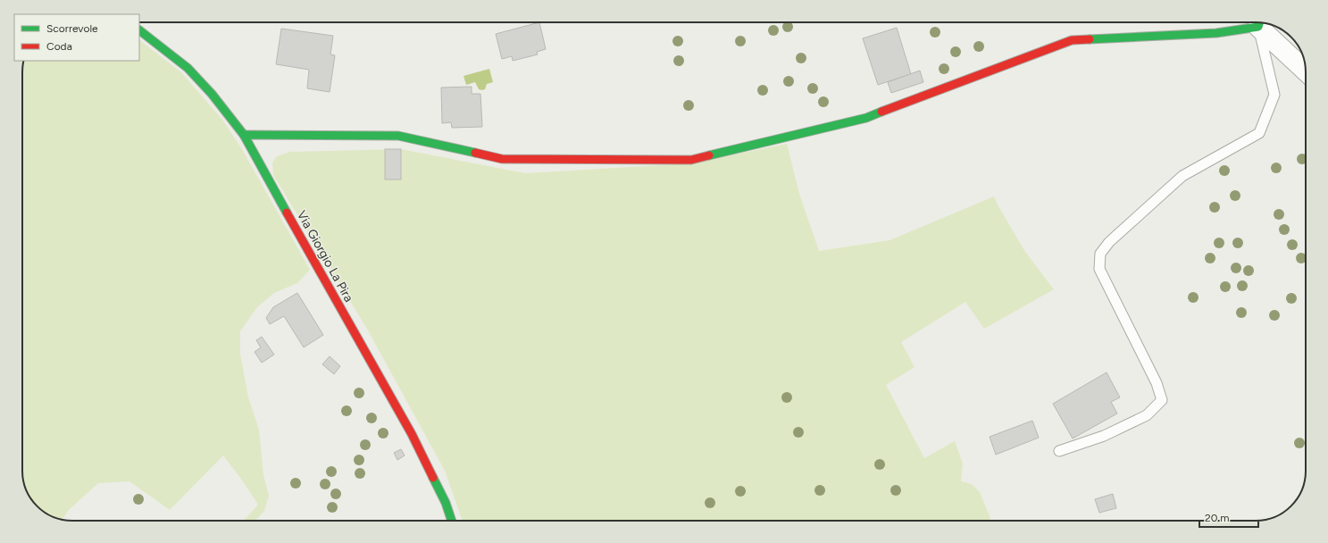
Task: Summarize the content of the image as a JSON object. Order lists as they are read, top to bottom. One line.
{"streets":{"street":["Via Giorgio La Pira"]},"legend":["Scorrevole","Coda"],"scale_bar":"20 m"}
